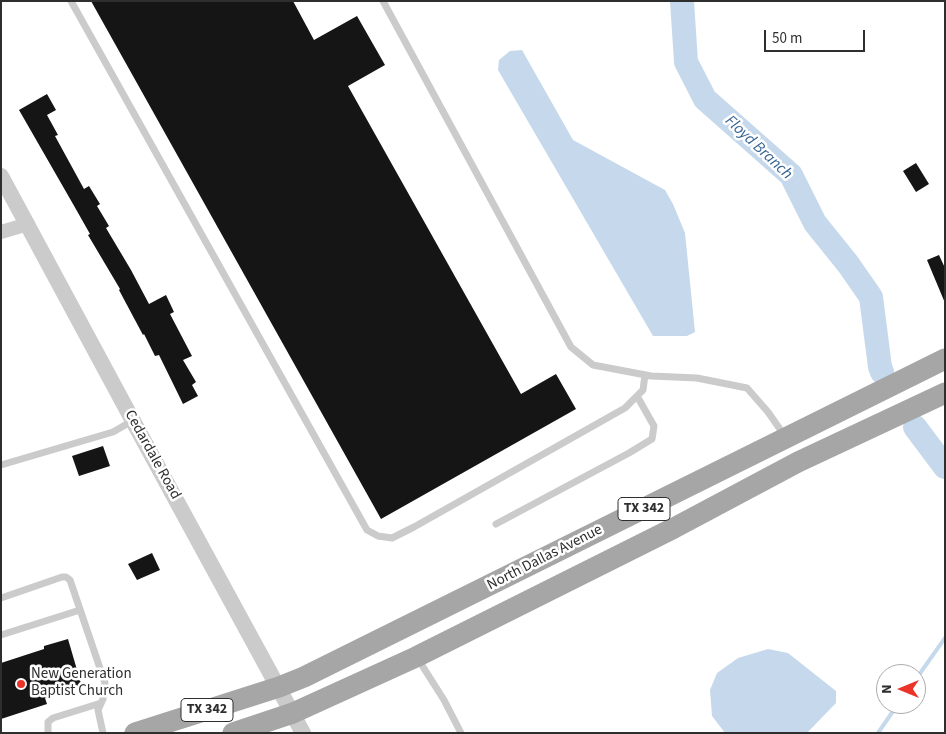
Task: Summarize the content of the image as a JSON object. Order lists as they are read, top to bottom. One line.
{"streets":{"main road":["TX 342","North Dallas Avenue"],"street":["Cedardale Road"]},"crossings":[["Cedardale Road","TX 342"],["Cedardale Road","North Dallas Avenue"],["TX 342","North Dallas Avenue"]],"water":["Floyd Branch"],"places":["New Generation Baptist Church"],"scale_bar":"50 m","north":"left"}
